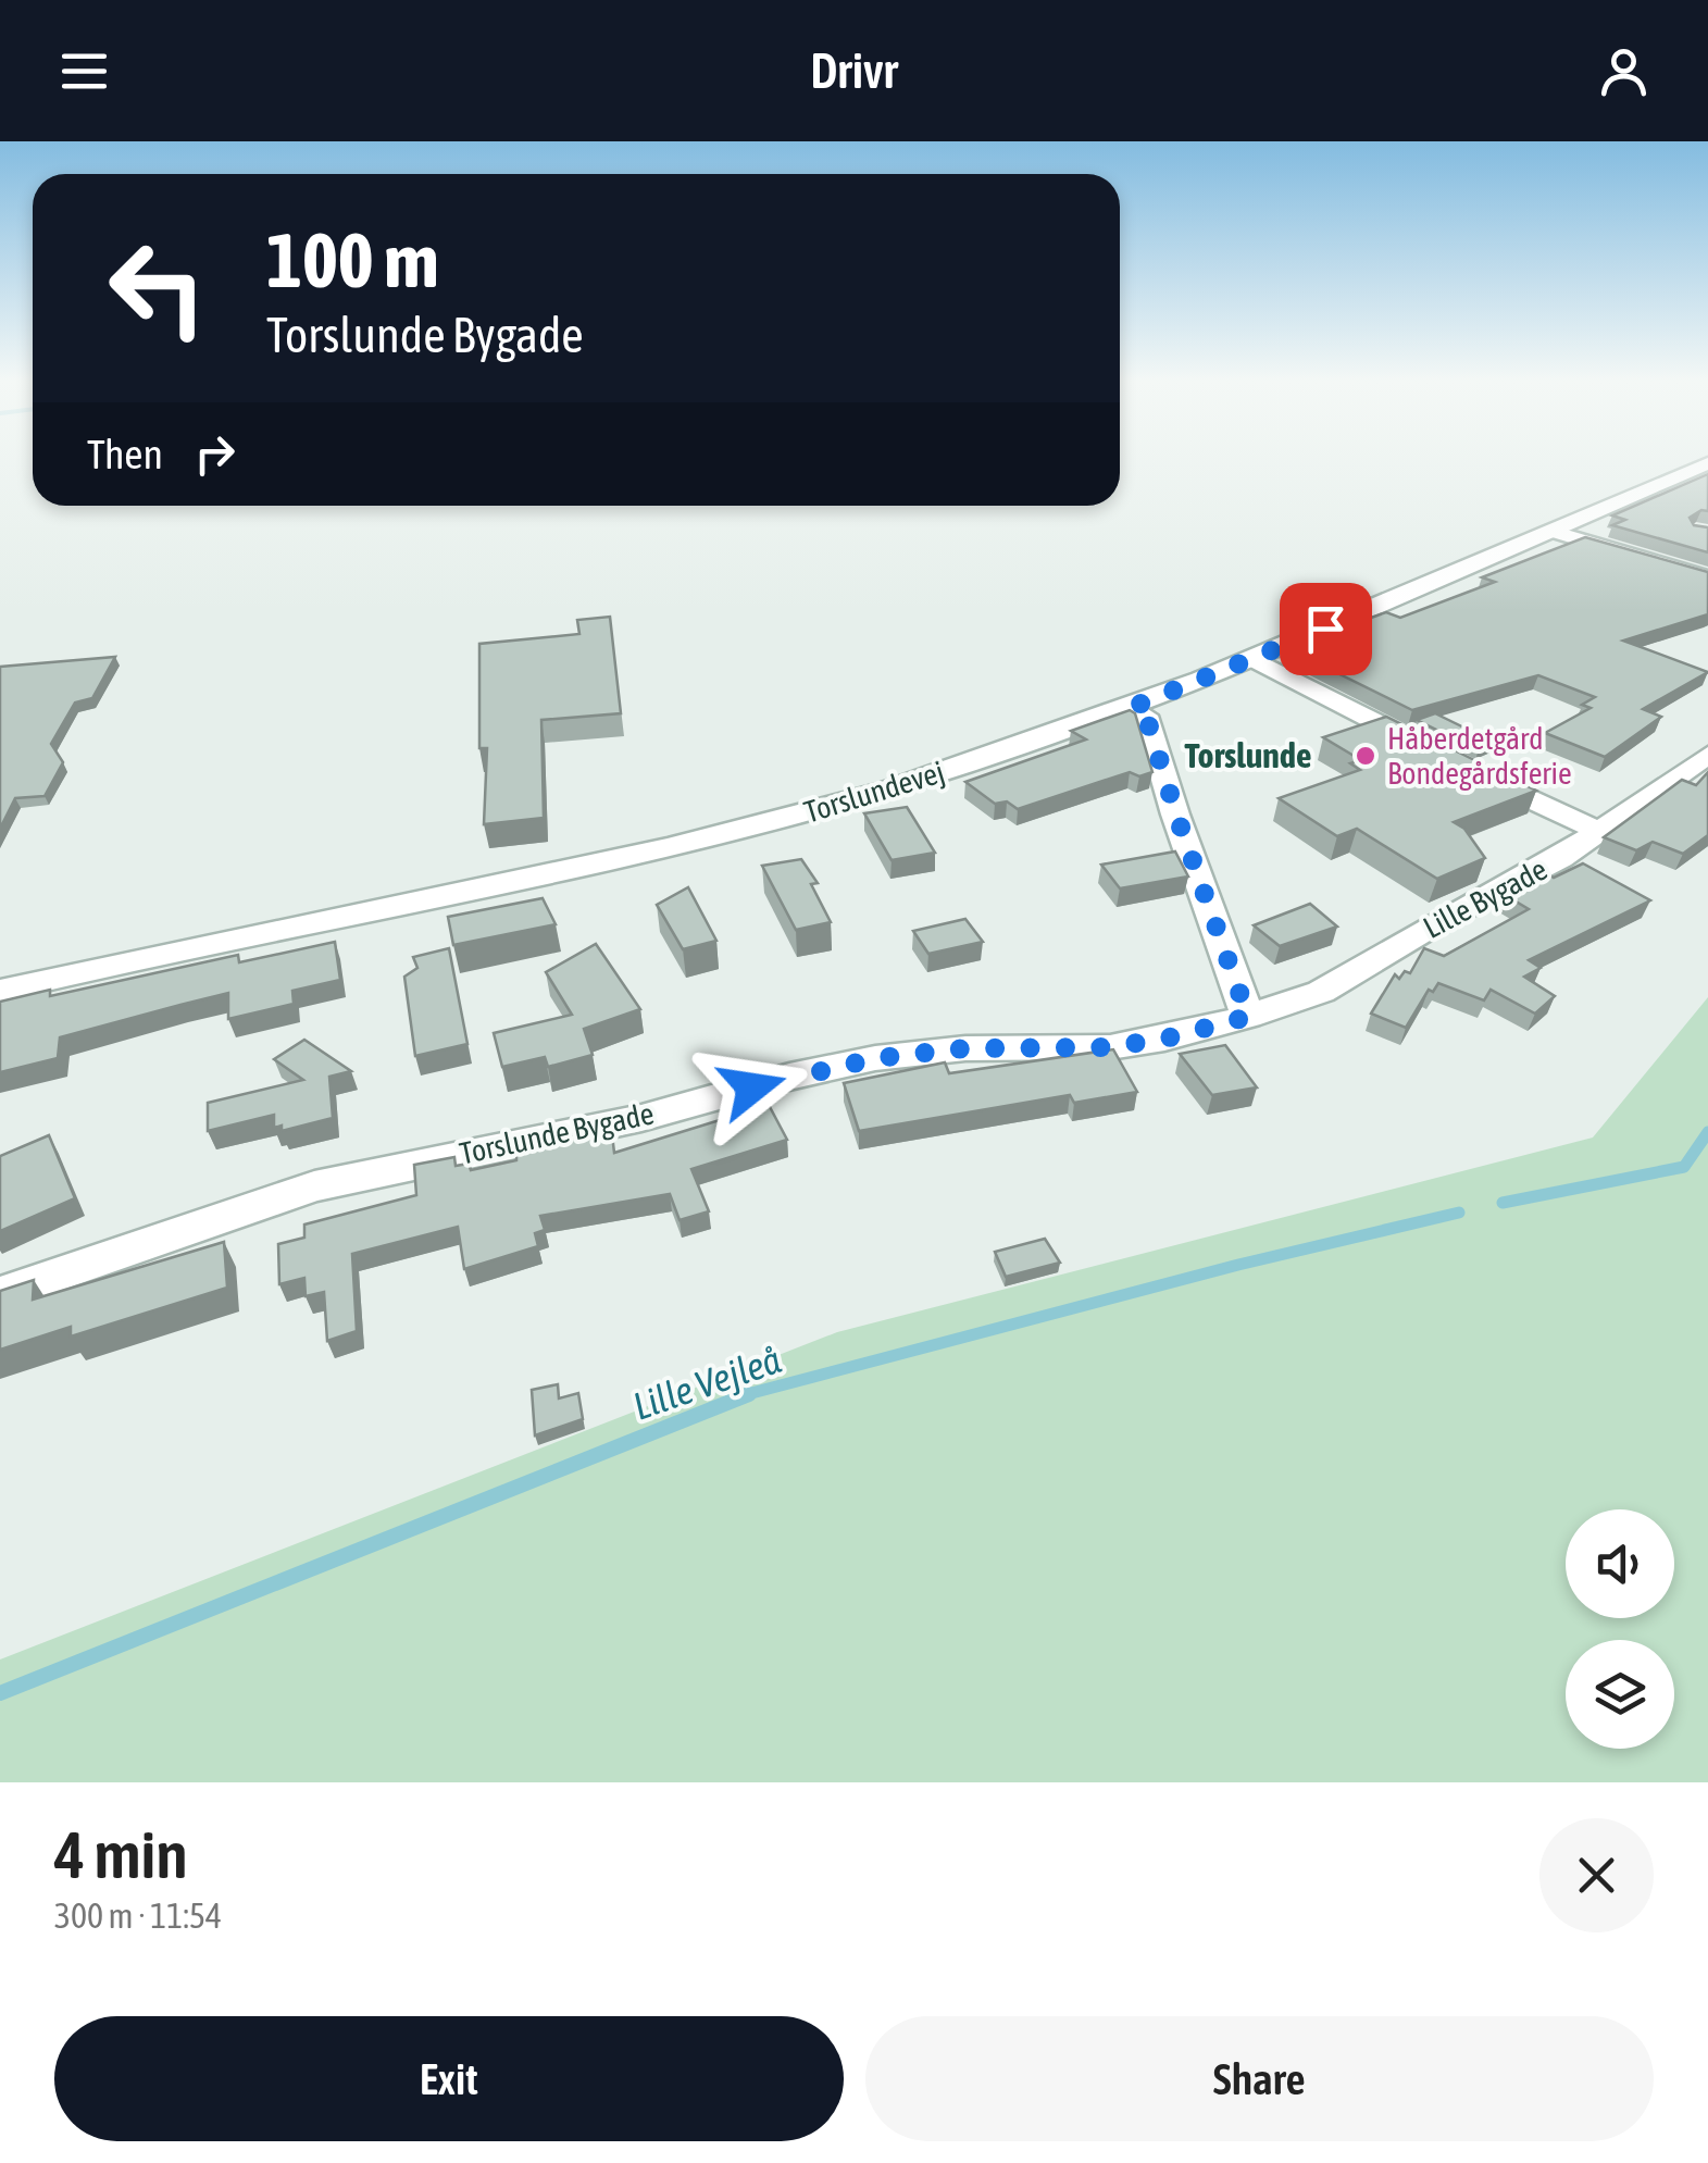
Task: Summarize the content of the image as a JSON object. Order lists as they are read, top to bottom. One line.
{"streets":{"street":["Torslundevej","Lille Bygade","Torslunde Bygade"]},"crossings":[["Lille Bygade","Torslunde Bygade"]],"districts":["Torslunde"],"water":["Lille Vejleå"],"places":["Håberdetgård Bondegårdsferie"],"page":{"header":"Drivr","turn":["100 m","Torslunde Bygade"],"then":"Then","heading":["4 min","300 m · 11:54"],"buttons":["Exit","Share"]}}
